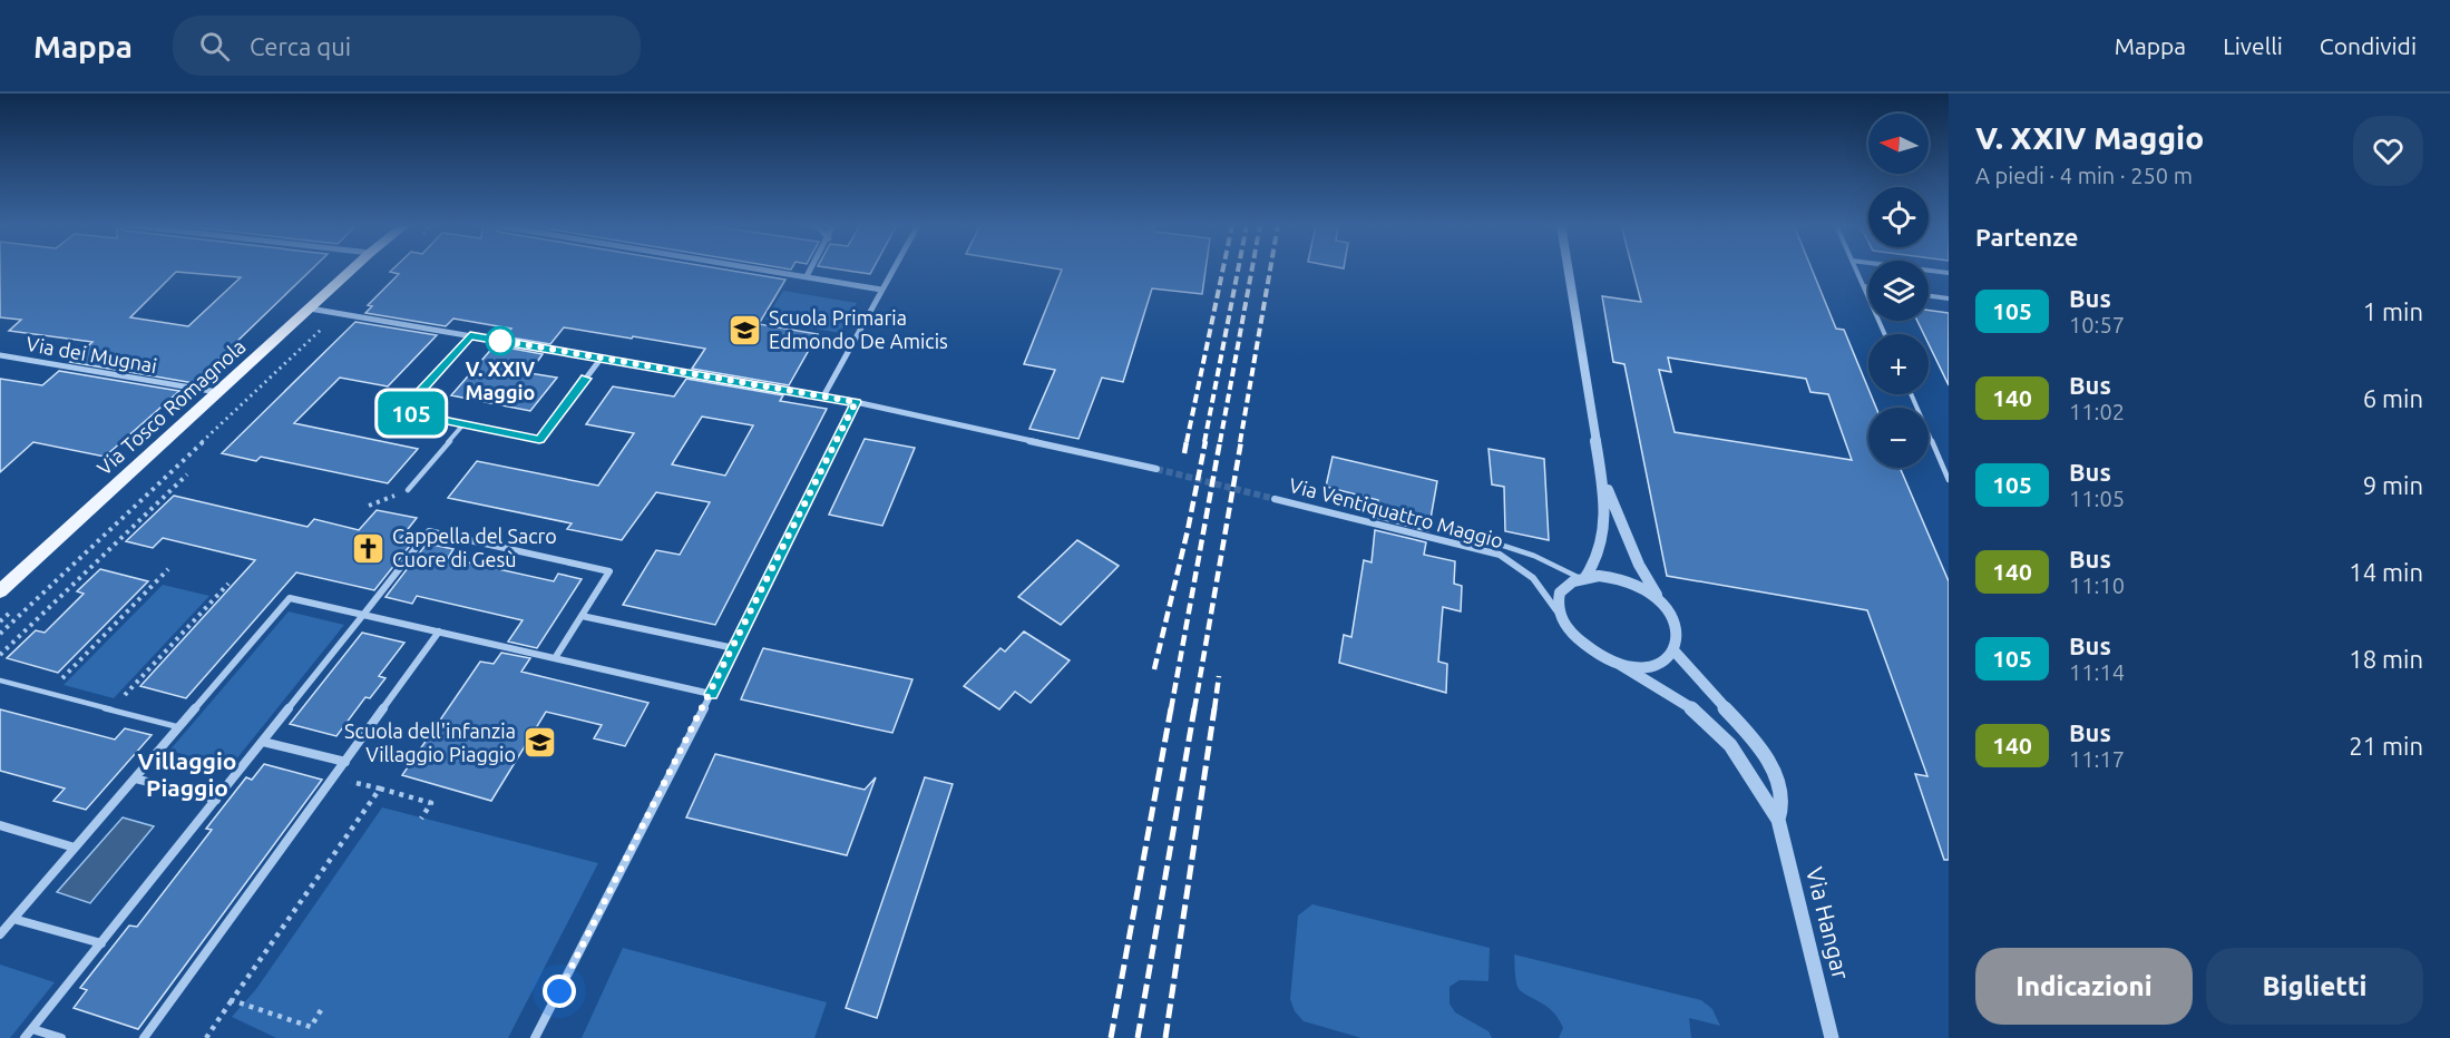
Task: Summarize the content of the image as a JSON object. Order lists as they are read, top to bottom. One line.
{"streets":{"main road":["Via Tosco Romagnola"],"street":["Via dei Mugnai","Via Ventiquattro Maggio","Via Hangar"]},"crossings":[["Via dei Mugnai","Via Tosco Romagnola"],["Via Ventiquattro Maggio","Via Hangar"]],"districts":["Villaggio Piaggio"],"places":{"school or university":["Scuola Primaria Edmondo De Amicis","Scuola dell'infanzia Villaggio Piaggio"],"other":["V. XXIV Maggio"],"church":["Cappella del Sacro Cuore di Gesù"]},"lines":["bus line 105"],"north":"left","page":{"header":"Mappa","search":"Cerca qui","nav":["Mappa","Livelli","Condividi"],"on_map":"105","heading":[["V. XXIV Maggio","A piedi · 4 min · 250 m"],"Partenze"],"map_buttons":["+","−"],"list":[{"mark":"105","name":"Bus","note":"10:57","value":"1 min"},{"mark":"140","name":"Bus","note":"11:02","value":"6 min"},{"mark":"105","name":"Bus","note":"11:05","value":"9 min"},{"mark":"140","name":"Bus","note":"11:10","value":"14 min"},{"mark":"105","name":"Bus","note":"11:14","value":"18 min"},{"mark":"140","name":"Bus","note":"11:17","value":"21 min"}],"buttons":["Indicazioni","Biglietti"]}}
